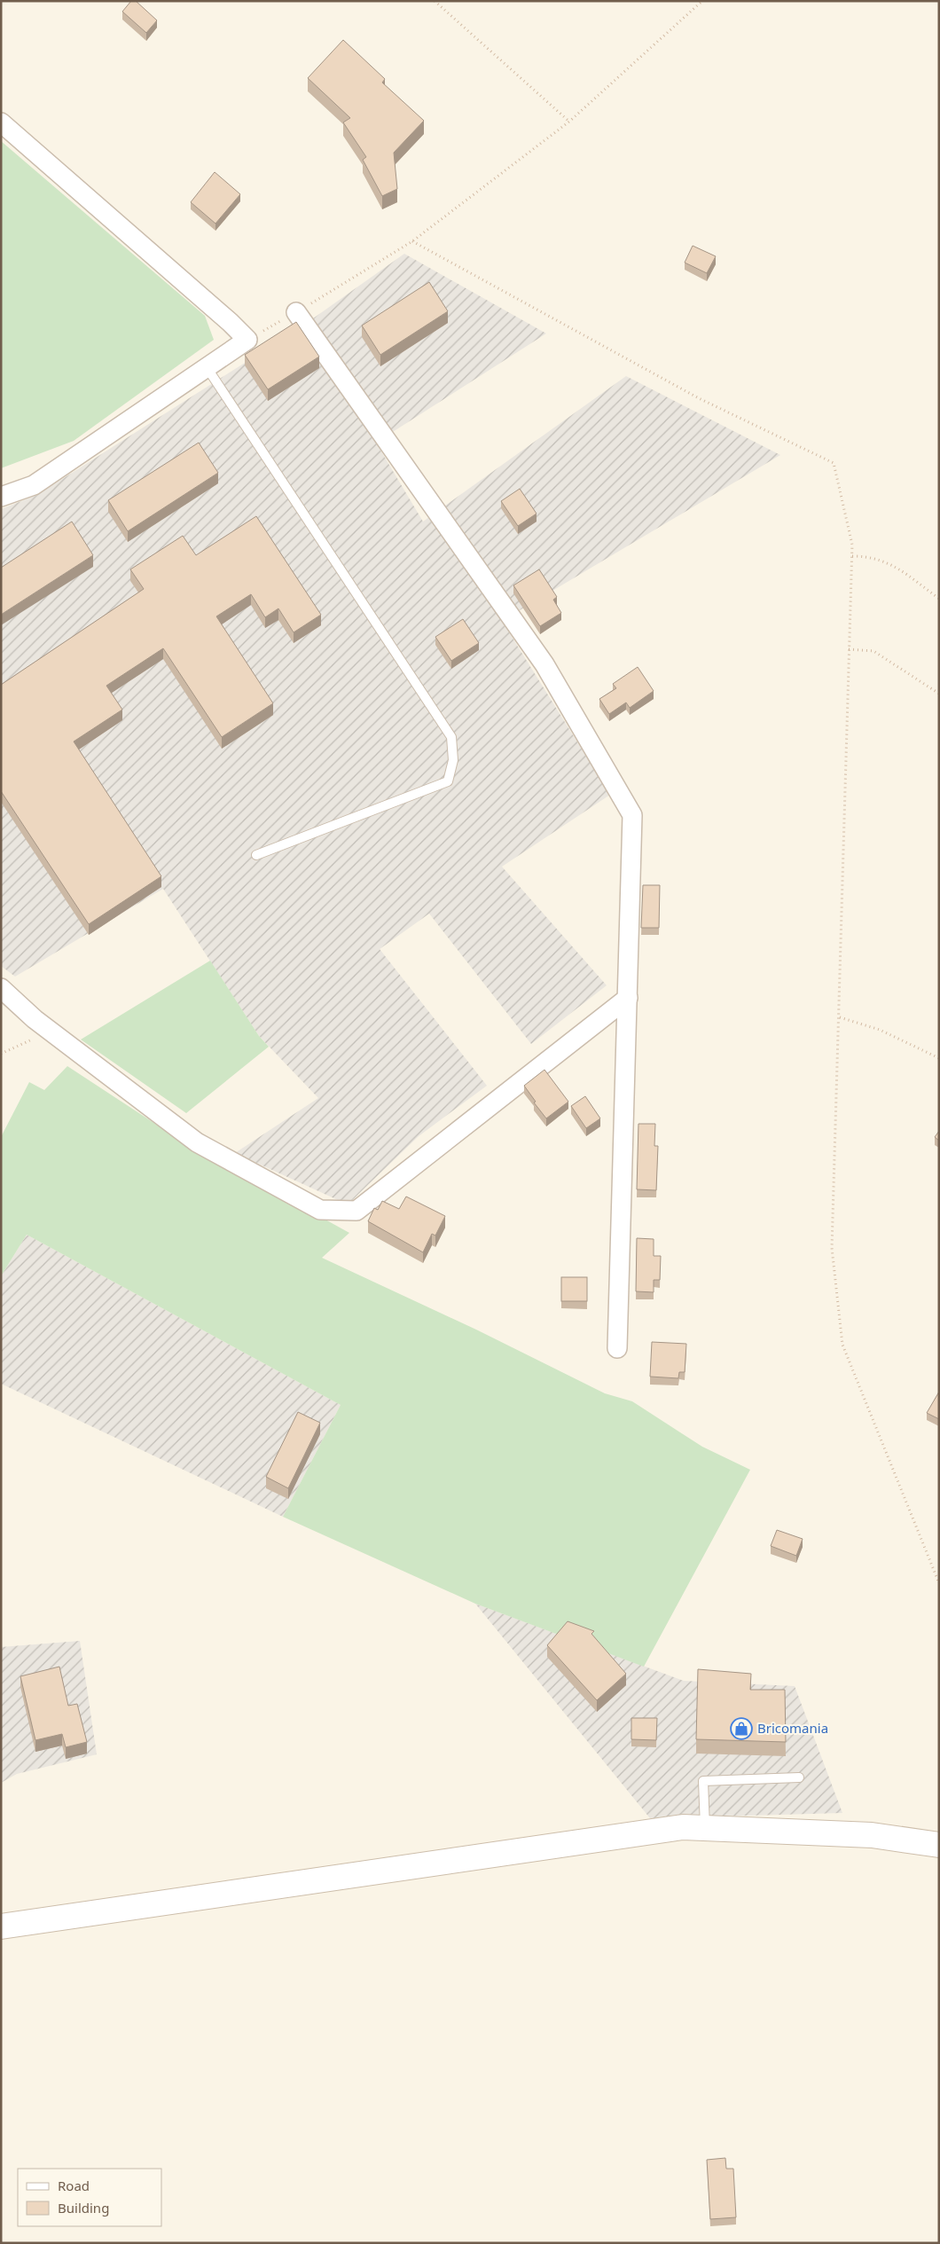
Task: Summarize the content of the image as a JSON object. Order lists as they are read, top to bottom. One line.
{"places":{"shop":["Bricomania"]},"legend":["Road","Building"]}
